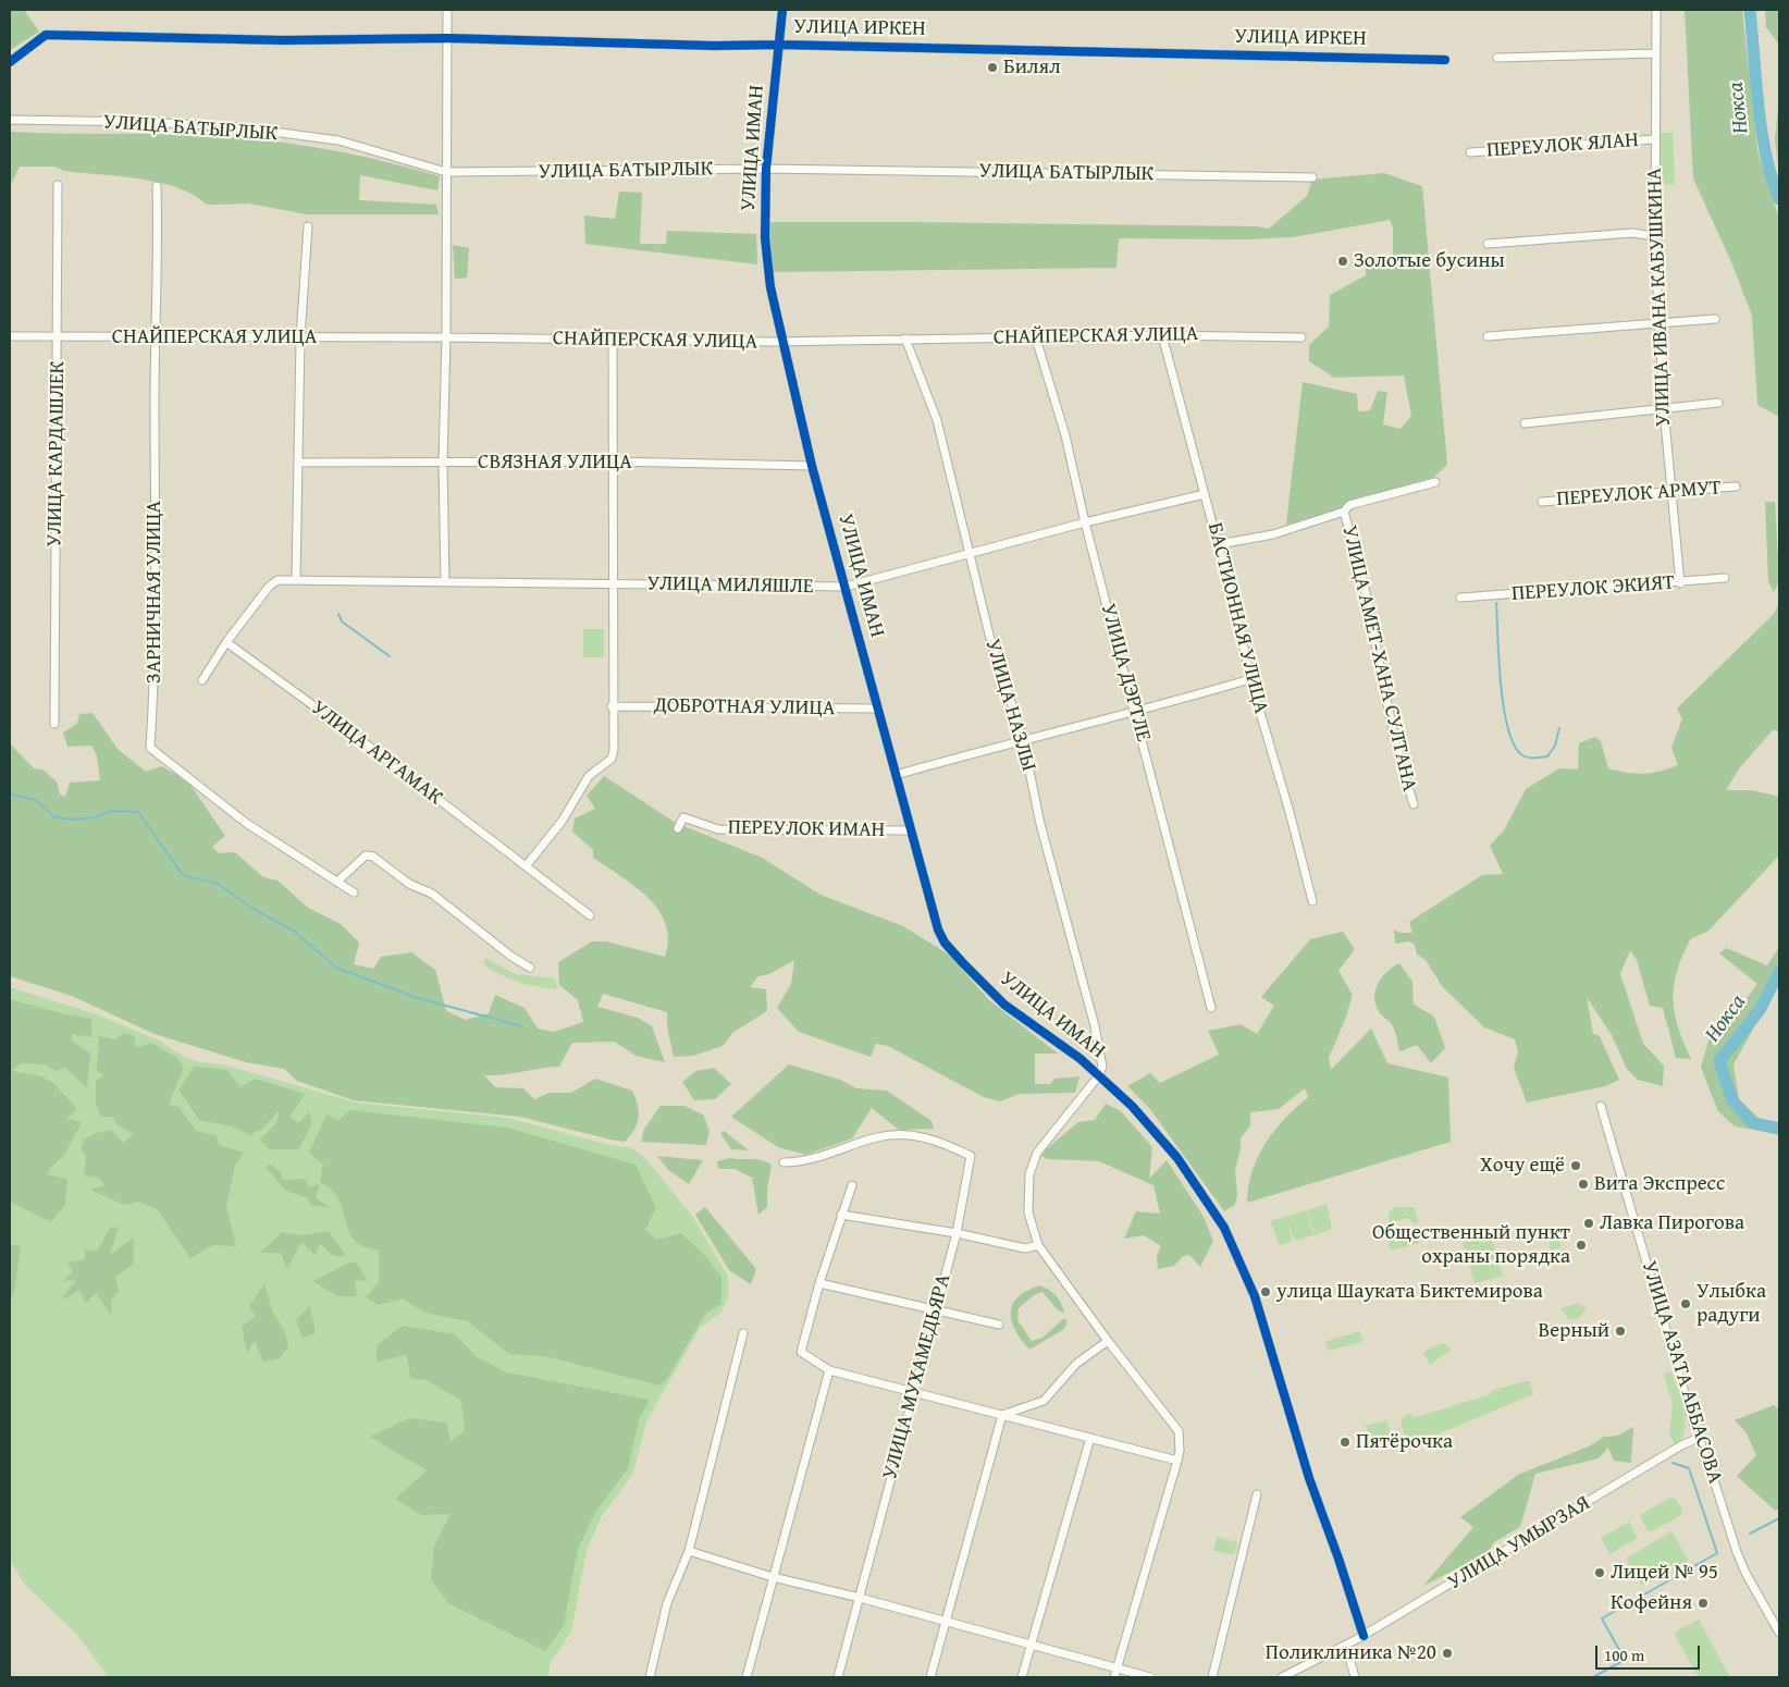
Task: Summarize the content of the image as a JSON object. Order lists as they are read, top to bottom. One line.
{"streets":{"street":["УЛИЦА ИРКЕН","УЛИЦА БАТЫРЛЫК","ПЕРЕУЛОК ЯЛАН","УЛИЦА ИМАН","УЛИЦА ИВАНА КАБУШКИНА","СНАЙПЕРСКАЯ УЛИЦА","УЛИЦА КАРДАШЛЕК","СВЯЗНАЯ УЛИЦА","ПЕРЕУЛОК АРМУТ","УЛИЦА МИЛЯШЛЕ","ПЕРЕУЛОК ЭКИЯТ","ЗАРНИЧНАЯ УЛИЦА","БАСТИОННАЯ УЛИЦА","УЛИЦА АМЕТ-ХАНА СУЛТАНА","УЛИЦА ДЭРТЛЕ","УЛИЦА НАЗЛЫ","ДОБРОТНАЯ УЛИЦА","УЛИЦА АРГАМАК","ПЕРЕУЛОК ИМАН","УЛИЦА АЗАТА АББАСОВА","УЛИЦА МУХАМЕДЬЯРА","УЛИЦА УМЫРЗАЯ"]},"crossings":[["УЛИЦА ИРКЕН","УЛИЦА ИМАН"],["УЛИЦА БАТЫРЛЫК","УЛИЦА ИМАН"],["ПЕРЕУЛОК ЯЛАН","УЛИЦА ИВАНА КАБУШКИНА"],["УЛИЦА ИМАН","СНАЙПЕРСКАЯ УЛИЦА"],["УЛИЦА ИМАН","СВЯЗНАЯ УЛИЦА"],["УЛИЦА ИМАН","УЛИЦА МИЛЯШЛЕ"],["УЛИЦА ИМАН","УЛИЦА НАЗЛЫ"],["УЛИЦА ИМАН","ДОБРОТНАЯ УЛИЦА"],["УЛИЦА ИМАН","ПЕРЕУЛОК ИМАН"],["УЛИЦА ИМАН","УЛИЦА УМЫРЗАЯ"],["УЛИЦА ИВАНА КАБУШКИНА","ПЕРЕУЛОК АРМУТ"],["УЛИЦА ИВАНА КАБУШКИНА","ПЕРЕУЛОК ЭКИЯТ"],["СНАЙПЕРСКАЯ УЛИЦА","УЛИЦА КАРДАШЛЕК"],["СНАЙПЕРСКАЯ УЛИЦА","ЗАРНИЧНАЯ УЛИЦА"],["СНАЙПЕРСКАЯ УЛИЦА","БАСТИОННАЯ УЛИЦА"],["СНАЙПЕРСКАЯ УЛИЦА","УЛИЦА ДЭРТЛЕ"],["СНАЙПЕРСКАЯ УЛИЦА","УЛИЦА НАЗЛЫ"],["УЛИЦА МИЛЯШЛЕ","БАСТИОННАЯ УЛИЦА"],["УЛИЦА МИЛЯШЛЕ","УЛИЦА ДЭРТЛЕ"],["УЛИЦА МИЛЯШЛЕ","УЛИЦА НАЗЛЫ"],["УЛИЦА МИЛЯШЛЕ","УЛИЦА АРГАМАК"],["БАСТИОННАЯ УЛИЦА","УЛИЦА АМЕТ-ХАНА СУЛТАНА"],["УЛИЦА АЗАТА АББАСОВА","УЛИЦА УМЫРЗАЯ"]],"water":["Нокса"],"places":["Билял","Золотые бусины","Хочу ещё","Вита Экспресс","Лавка Пирогова","Общественный пункт охраны порядка","улица Шауката Биктемирова","Улыбка радуги","Верный","Пятёрочка","Лицей № 95","Кофейня","Поликлиника №20"],"scale_bar":"100 m"}
